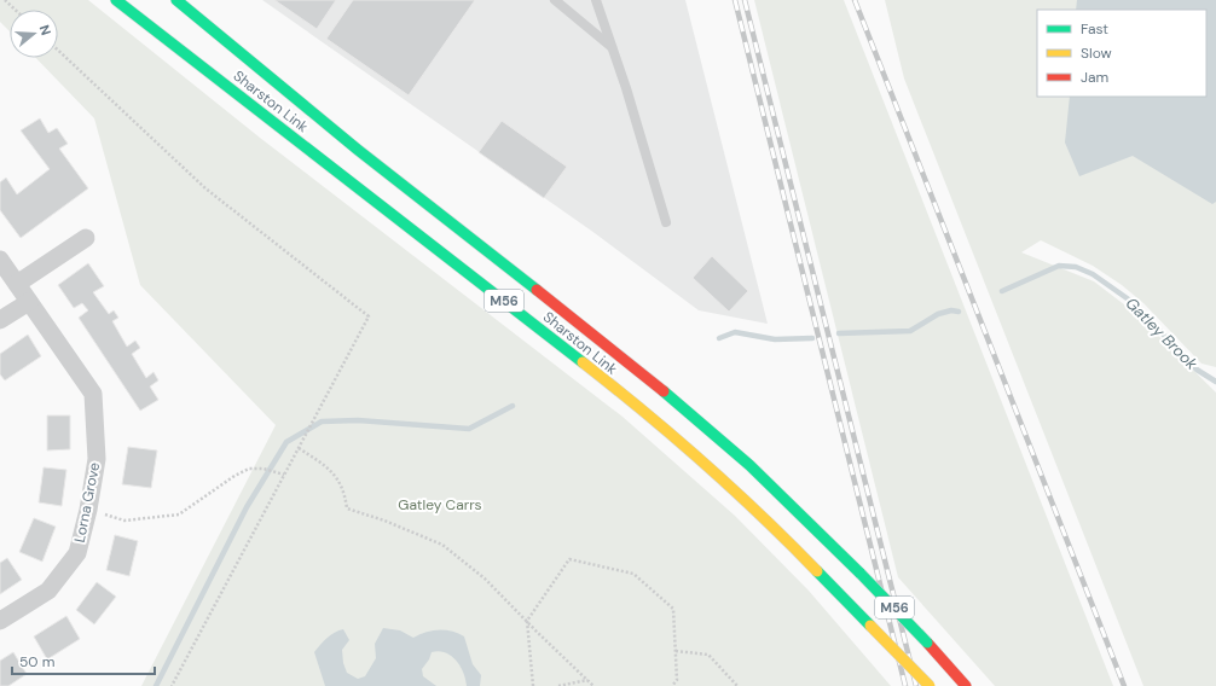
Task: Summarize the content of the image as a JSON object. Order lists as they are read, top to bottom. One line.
{"streets":{"highway":["Sharston Link","M56"],"street":["Lorna Grove"]},"water":["Gatley Brook"],"parks":["Gatley Carrs"],"legend":["Fast","Slow","Jam"],"scale_bar":"50 m","north":"right"}
